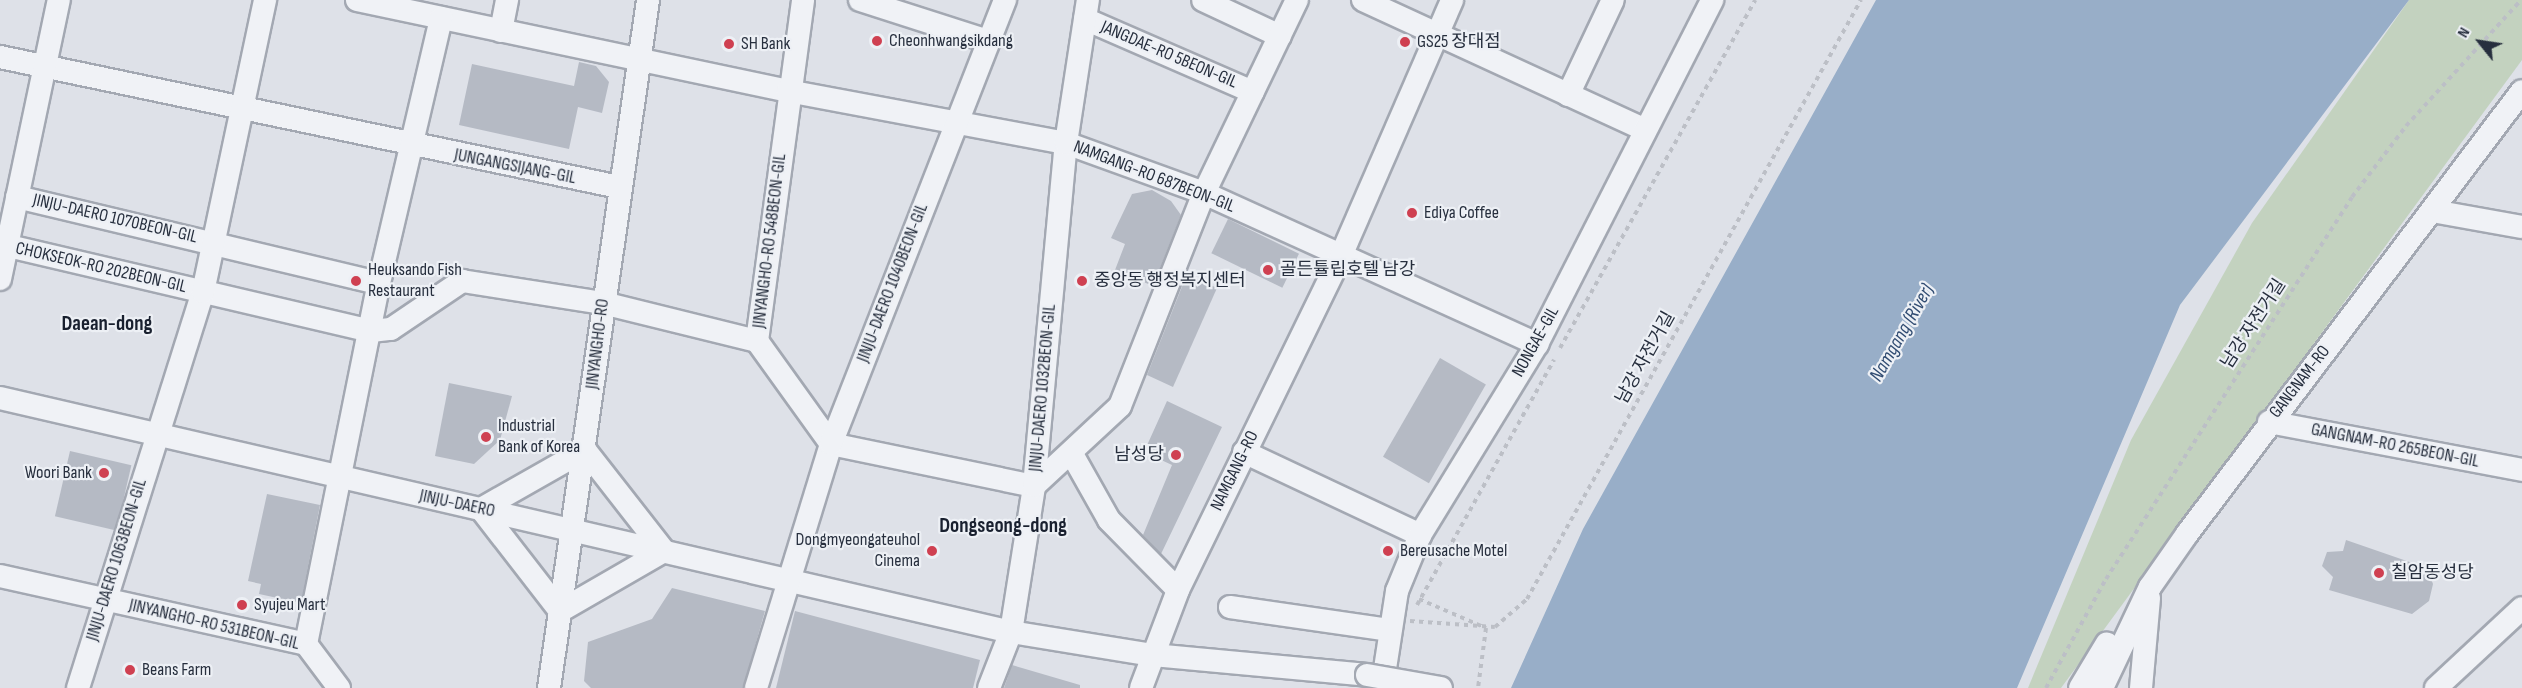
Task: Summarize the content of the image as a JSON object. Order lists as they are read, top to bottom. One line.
{"streets":{"street":["JANGDAE-RO 5BEON-GIL","JUNGANGSIJANG-GIL","NAMGANG-RO 687BEON-GIL","JINJU-DAERO 1070BEON-GIL","JINYANGHO-RO 548BEON-GIL","CHOKSEOK-RO 202BEON-GIL","JINJU-DAERO 1040BEON-GIL","NONGAE-GIL","JINYANGHO-RO","GANGNAM-RO","JINJU-DAERO 1032BEON-GIL","GANGNAM-RO 265BEON-GIL","NAMGANG-RO","JINJU-DAERO","JINJU-DAERO 1063BEON-GIL","JINYANGHO-RO 531BEON-GIL"],"path":["남강 자전거길"]},"crossings":[["JANGDAE-RO 5BEON-GIL","NAMGANG-RO 687BEON-GIL"],["JANGDAE-RO 5BEON-GIL","JINJU-DAERO 1032BEON-GIL"],["JUNGANGSIJANG-GIL","JINJU-DAERO 1070BEON-GIL"],["JUNGANGSIJANG-GIL","JINYANGHO-RO"],["NAMGANG-RO 687BEON-GIL","JINYANGHO-RO 548BEON-GIL"],["NAMGANG-RO 687BEON-GIL","JINJU-DAERO 1040BEON-GIL"],["NAMGANG-RO 687BEON-GIL","JINYANGHO-RO"],["NAMGANG-RO 687BEON-GIL","JINJU-DAERO 1032BEON-GIL"],["NAMGANG-RO 687BEON-GIL","NAMGANG-RO"],["JINJU-DAERO 1070BEON-GIL","CHOKSEOK-RO 202BEON-GIL"],["JINYANGHO-RO 548BEON-GIL","CHOKSEOK-RO 202BEON-GIL"],["JINYANGHO-RO 548BEON-GIL","JINYANGHO-RO"],["JINJU-DAERO 1040BEON-GIL","JINJU-DAERO"],["NONGAE-GIL","JINJU-DAERO"],["JINYANGHO-RO","JINJU-DAERO"],["GANGNAM-RO","GANGNAM-RO 265BEON-GIL"],["JINJU-DAERO 1032BEON-GIL","JINJU-DAERO"],["NAMGANG-RO","JINJU-DAERO"],["JINJU-DAERO","JINJU-DAERO 1063BEON-GIL"],["JINJU-DAERO 1063BEON-GIL","JINYANGHO-RO 531BEON-GIL"]],"districts":["Daean-dong","Dongseong-dong"],"water":["Namgang (River)"],"places":["Cheonhwangsikdang","GS25 장대점","SH Bank","Ediya Coffee","골든튤립호텔 남강","Heuksando Fish Restaurant","중앙동 행정복지센터","Industrial Bank of Korea","남성당","Woori Bank","Dongmyeongateuhol Cinema","Bereusache Motel","칠암동성당","Syujeu Mart","Beans Farm"],"north":"top left"}
